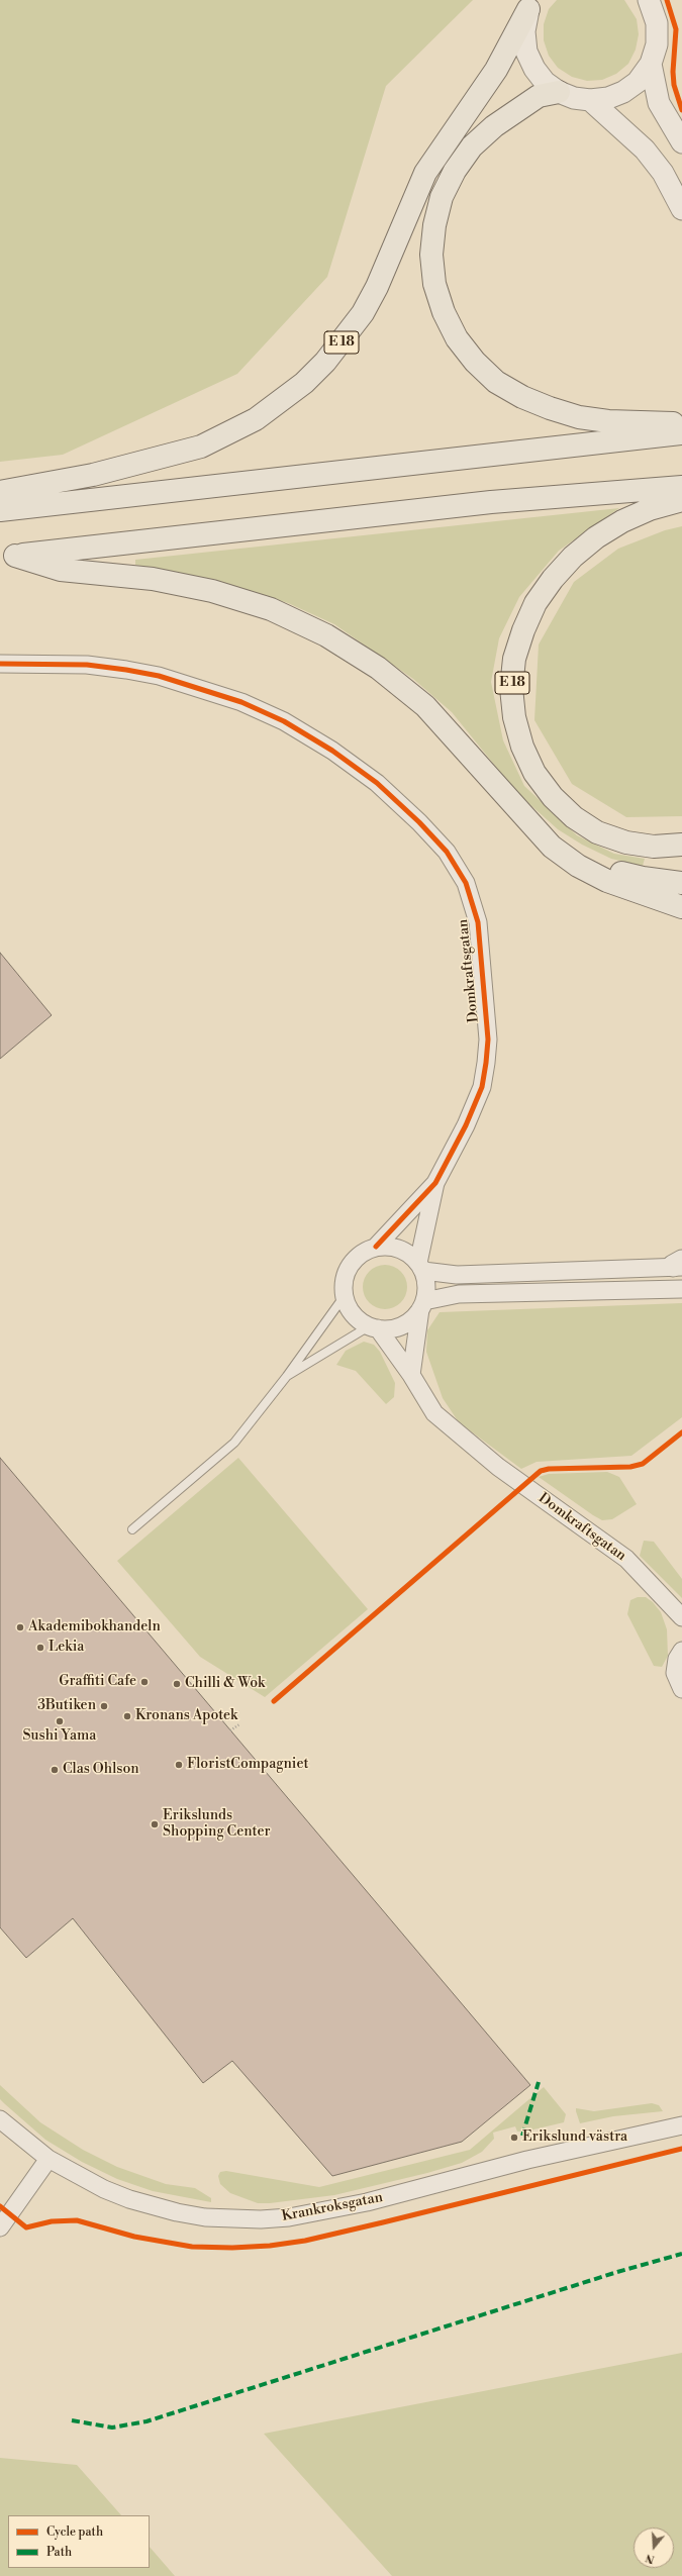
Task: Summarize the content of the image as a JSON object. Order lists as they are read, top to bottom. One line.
{"streets":{"highway":["E 18"],"street":["Domkraftsgatan","Krankroksgatan"]},"places":["Akademibokhandeln","Lekia","Graffiti Cafe","Chilli & Wok","3Butiken","Kronans Apotek","Sushi Yama","FloristCompagniet","Clas Ohlson","Erikslunds Shopping Center","Erikslund västra"],"legend":["Cycle path","Path"],"north":"bottom"}
